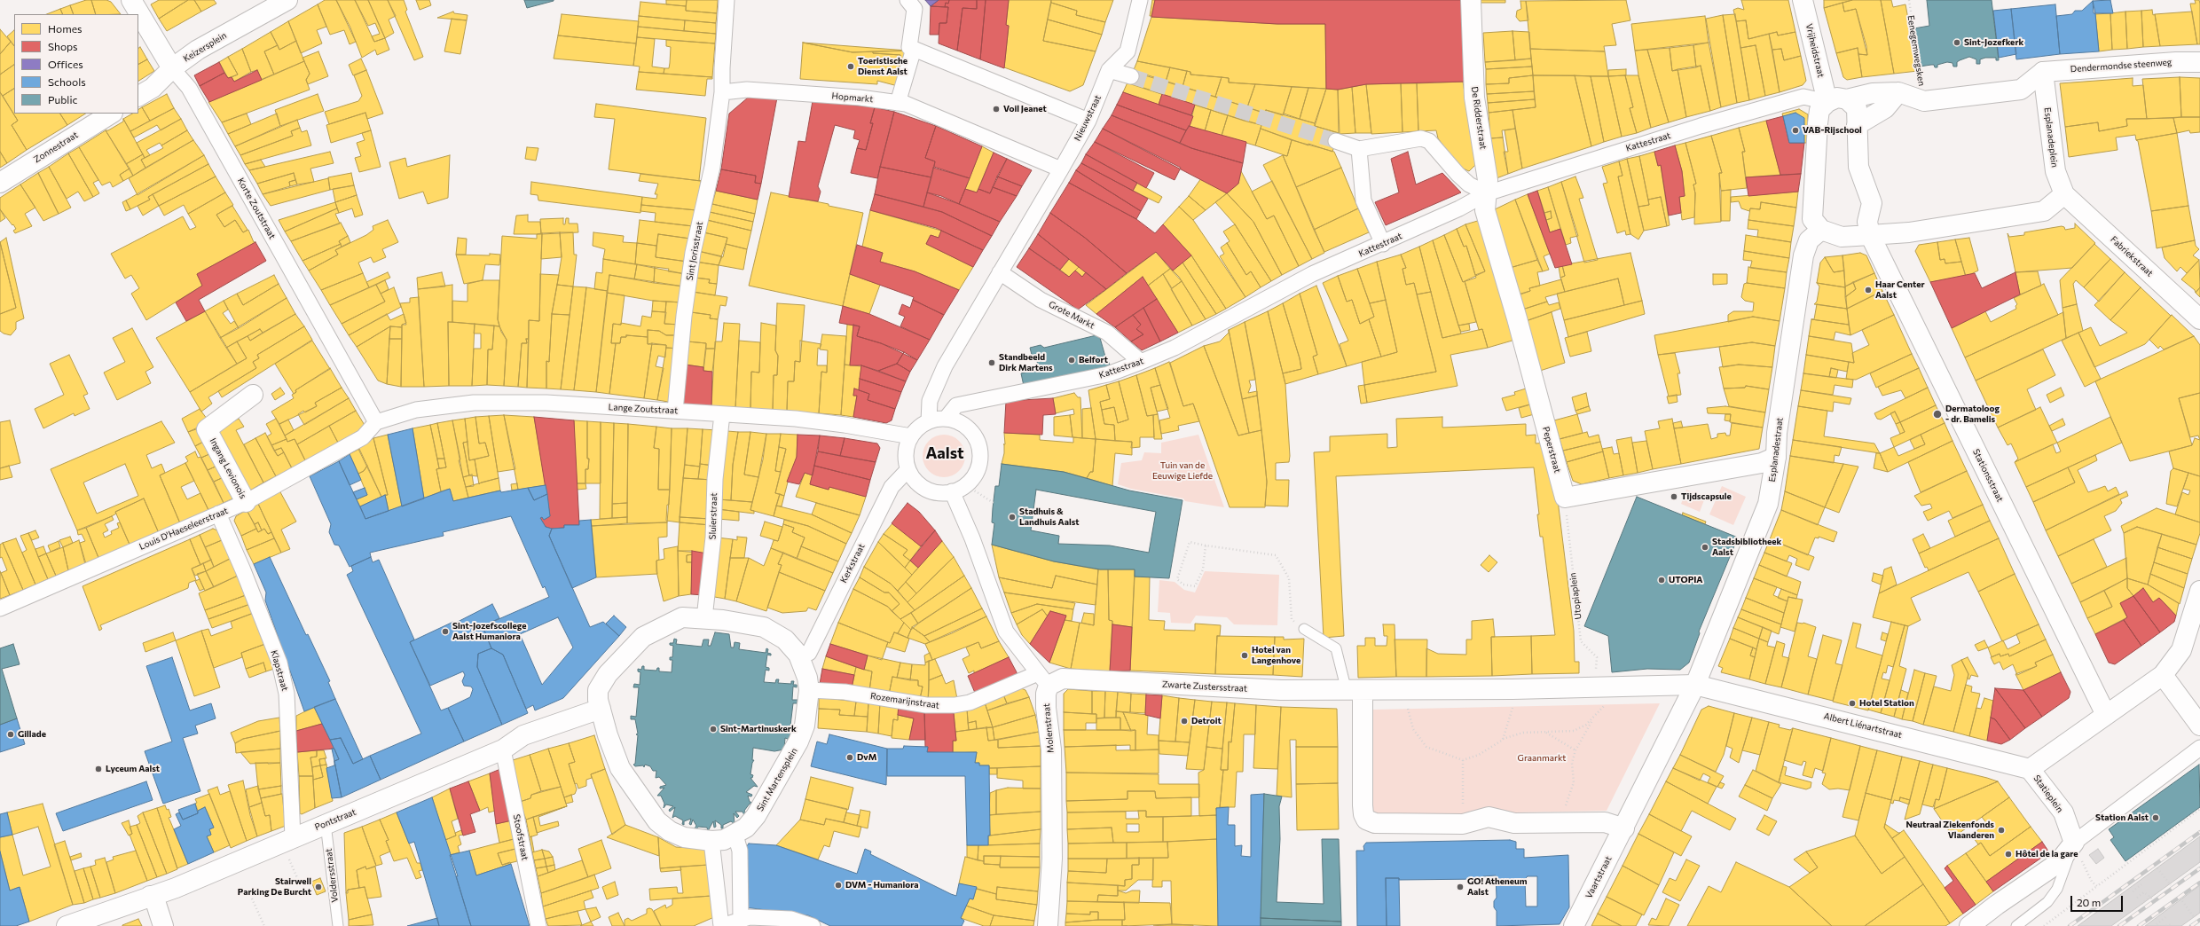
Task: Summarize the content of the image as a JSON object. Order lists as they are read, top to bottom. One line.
{"streets":{"street":["Keizersplein","Vrijheidstraat","Dendermondse steenweg","Hopmarkt","Nieuwstraat","De Ridderstraat","Esplanadeplein","Kattestraat","Zonnestraat","Korte Zoutstraat","Sint Jorisstraat","Fabriekstraat","Grote Markt","Lange Zoutstraat","Peperstraat","Esplanadestraat","Ingang Levionois","Stationsstraat","Sluierstraat","Louis D'Haeseleerstraat","Kerkstraat","Klapstraat","Zwarte Zustersstraat","Rozemarijnstraat","Albert Liénartstraat","Molenstraat","Sint Martensplein","Statieplein","Pontstraat","Stoofstraat","Vaartstraat"],"lane":["Voldersstraat"],"path":["Eenegemwegsken","Utopiaplein"]},"crossings":[["Keizersplein","Korte Zoutstraat"],["Vrijheidstraat","Kattestraat"],["Dendermondse steenweg","Esplanadeplein"],["Hopmarkt","Nieuwstraat"],["Hopmarkt","Sint Jorisstraat"],["Nieuwstraat","Grote Markt"],["De Ridderstraat","Kattestraat"],["De Ridderstraat","Peperstraat"],["Esplanadeplein","Fabriekstraat"],["Kattestraat","Grote Markt"],["Kattestraat","Lange Zoutstraat"],["Kattestraat","Peperstraat"],["Kattestraat","Kerkstraat"],["Korte Zoutstraat","Lange Zoutstraat"],["Korte Zoutstraat","Louis D'Haeseleerstraat"],["Sint Jorisstraat","Lange Zoutstraat"],["Lange Zoutstraat","Sluierstraat"],["Lange Zoutstraat","Louis D'Haeseleerstraat"],["Lange Zoutstraat","Kerkstraat"],["Peperstraat","Utopiaplein"],["Esplanadestraat","Albert Liénartstraat"],["Ingang Levionois","Louis D'Haeseleerstraat"],["Stationsstraat","Statieplein"],["Sluierstraat","Sint Martensplein"],["Louis D'Haeseleerstraat","Klapstraat"],["Kerkstraat","Sint Martensplein"],["Klapstraat","Pontstraat"],["Zwarte Zustersstraat","Rozemarijnstraat"],["Zwarte Zustersstraat","Molenstraat"],["Rozemarijnstraat","Molenstraat"],["Rozemarijnstraat","Sint Martensplein"],["Albert Liénartstraat","Statieplein"],["Sint Martensplein","Pontstraat"],["Pontstraat","Stoofstraat"],["Pontstraat","Voldersstraat"]],"districts":["Aalst"],"parks":["Tuin van de Eeuwige Liefde","Graanmarkt"],"places":["Sint-Jozefkerk","Toeristische Dienst Aalst","Voil Jeanet","VAB-Rijschool","Haar Center Aalst","Belfort","Standbeeld Dirk Martens","Dermatoloog - dr. Bamelis","Tijdscapsule","Stadhuis & Landhuis Aalst","Stadsbibliotheek Aalst","UTOPIA","Sint-Jozefscollege Aalst Humaniora","Hotel van Langenhove","Hotel Station","Detroit","Sint-Martinuskerk","Gillade","DvM","Lyceum Aalst","Station Aalst","Neutraal Ziekenfonds Vlaanderen","Hôtel de la gare","DVM - Humaniora","Stairwell Parking De Burcht","GO! Atheneum Aalst"],"legend":["Homes","Shops","Offices","Schools","Public"],"scale_bar":"20 m"}
